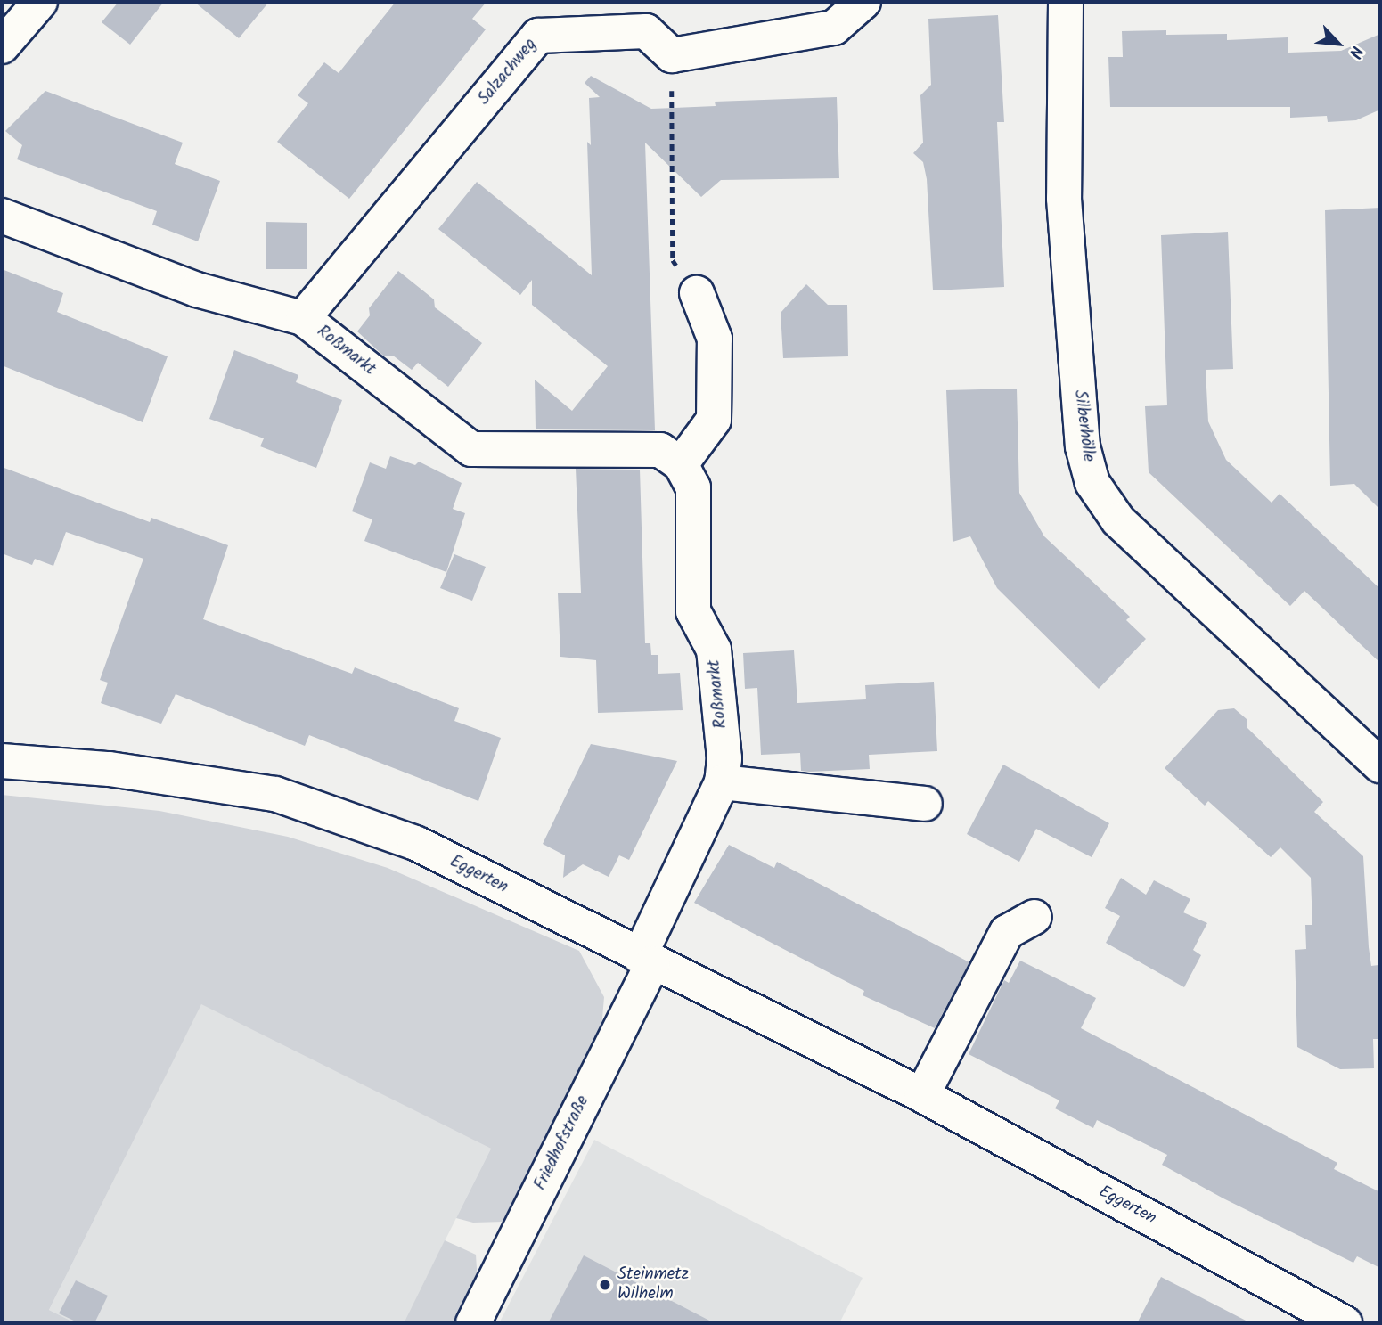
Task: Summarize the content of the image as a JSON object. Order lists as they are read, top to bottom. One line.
{"streets":{"street":["Salzachweg","Roßmarkt","Silberhölle","Eggerten","Friedhofstraße"]},"crossings":[["Salzachweg","Roßmarkt"],["Roßmarkt","Eggerten"],["Roßmarkt","Friedhofstraße"],["Eggerten","Friedhofstraße"]],"places":["Steinmetz Wilhelm"],"north":"bottom right"}
